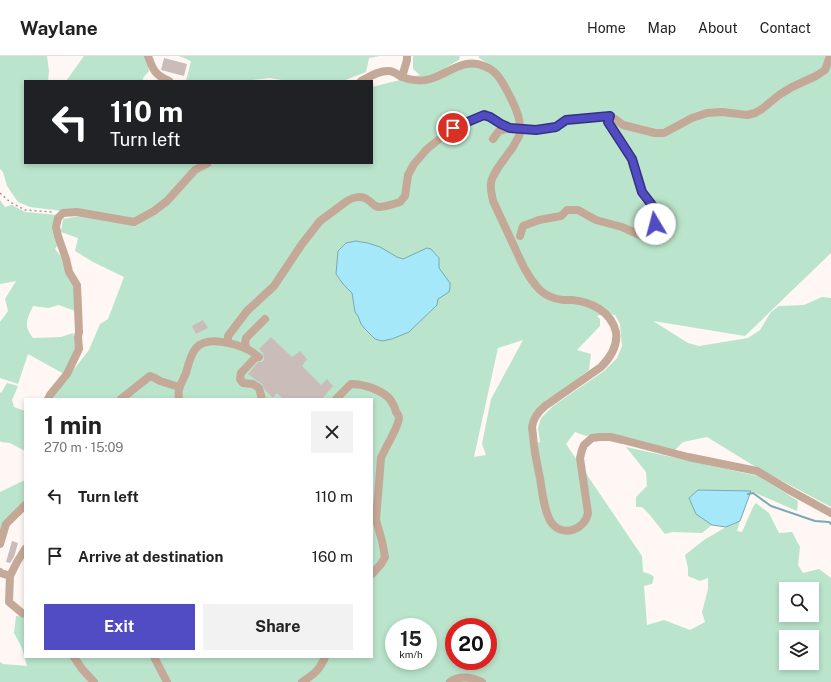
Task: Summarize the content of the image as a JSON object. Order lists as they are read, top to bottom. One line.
{"page":{"header":"Waylane","nav":["Home","Map","About","Contact"],"turn":["110 m","Turn left"],"heading":["1 min","270 m · 15:09"],"list":[{"name":"Turn left","value":"110 m"},{"name":"Arrive at destination","value":"160 m"}],"buttons":["Exit","Share"],"speed":"15 km/h","limit":"20"}}
